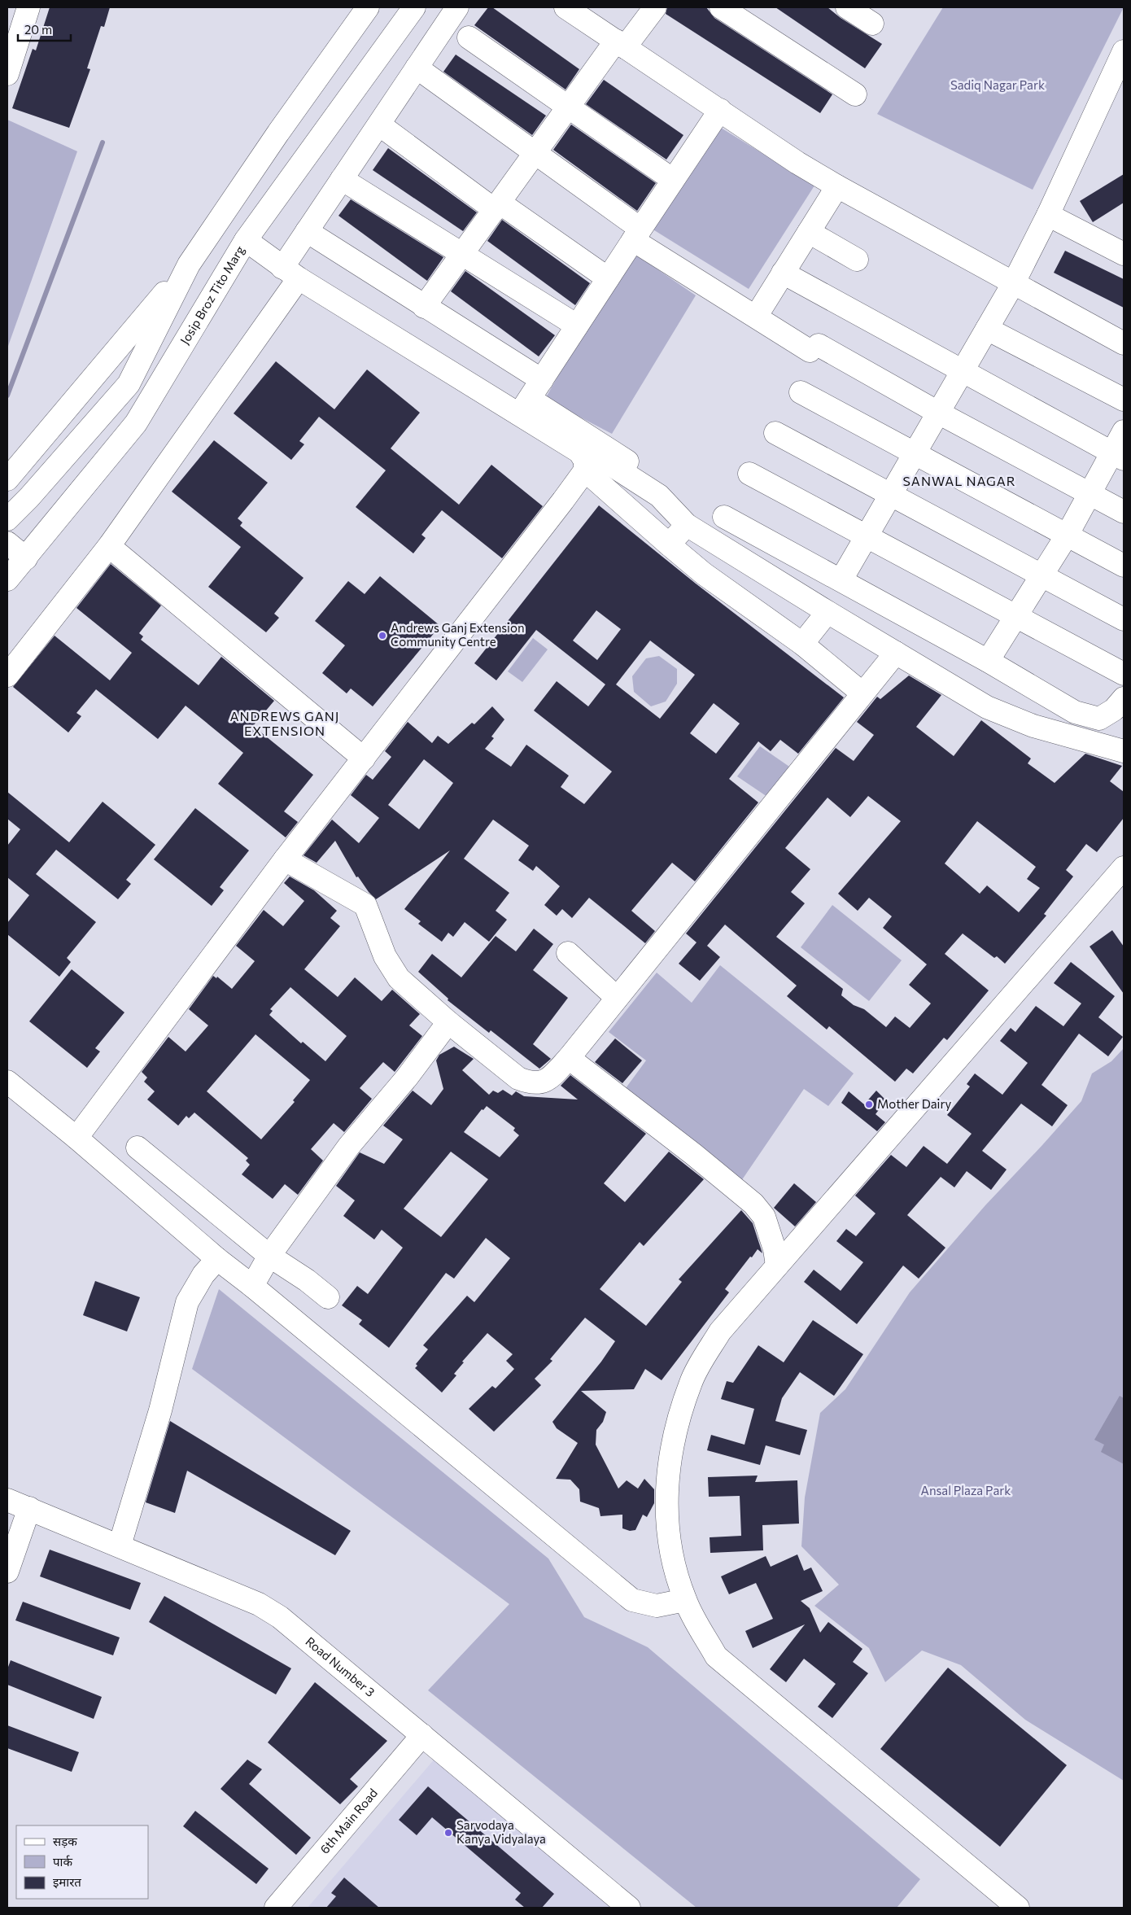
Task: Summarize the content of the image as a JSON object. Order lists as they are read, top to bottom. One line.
{"streets":{"street":["Josip Broz Tito Marg","Road Number 3","6th Main Road"]},"crossings":[["Road Number 3","6th Main Road"]],"districts":["SANWAL NAGAR","ANDREWS GANJ EXTENSION"],"parks":["Sadiq Nagar Park","Ansal Plaza Park"],"places":["Andrews Ganj Extension Community Centre","Mother Dairy","Sarvodaya Kanya Vidyalaya"],"legend":["सड़क","पार्क","इमारत"],"scale_bar":"20 m"}
